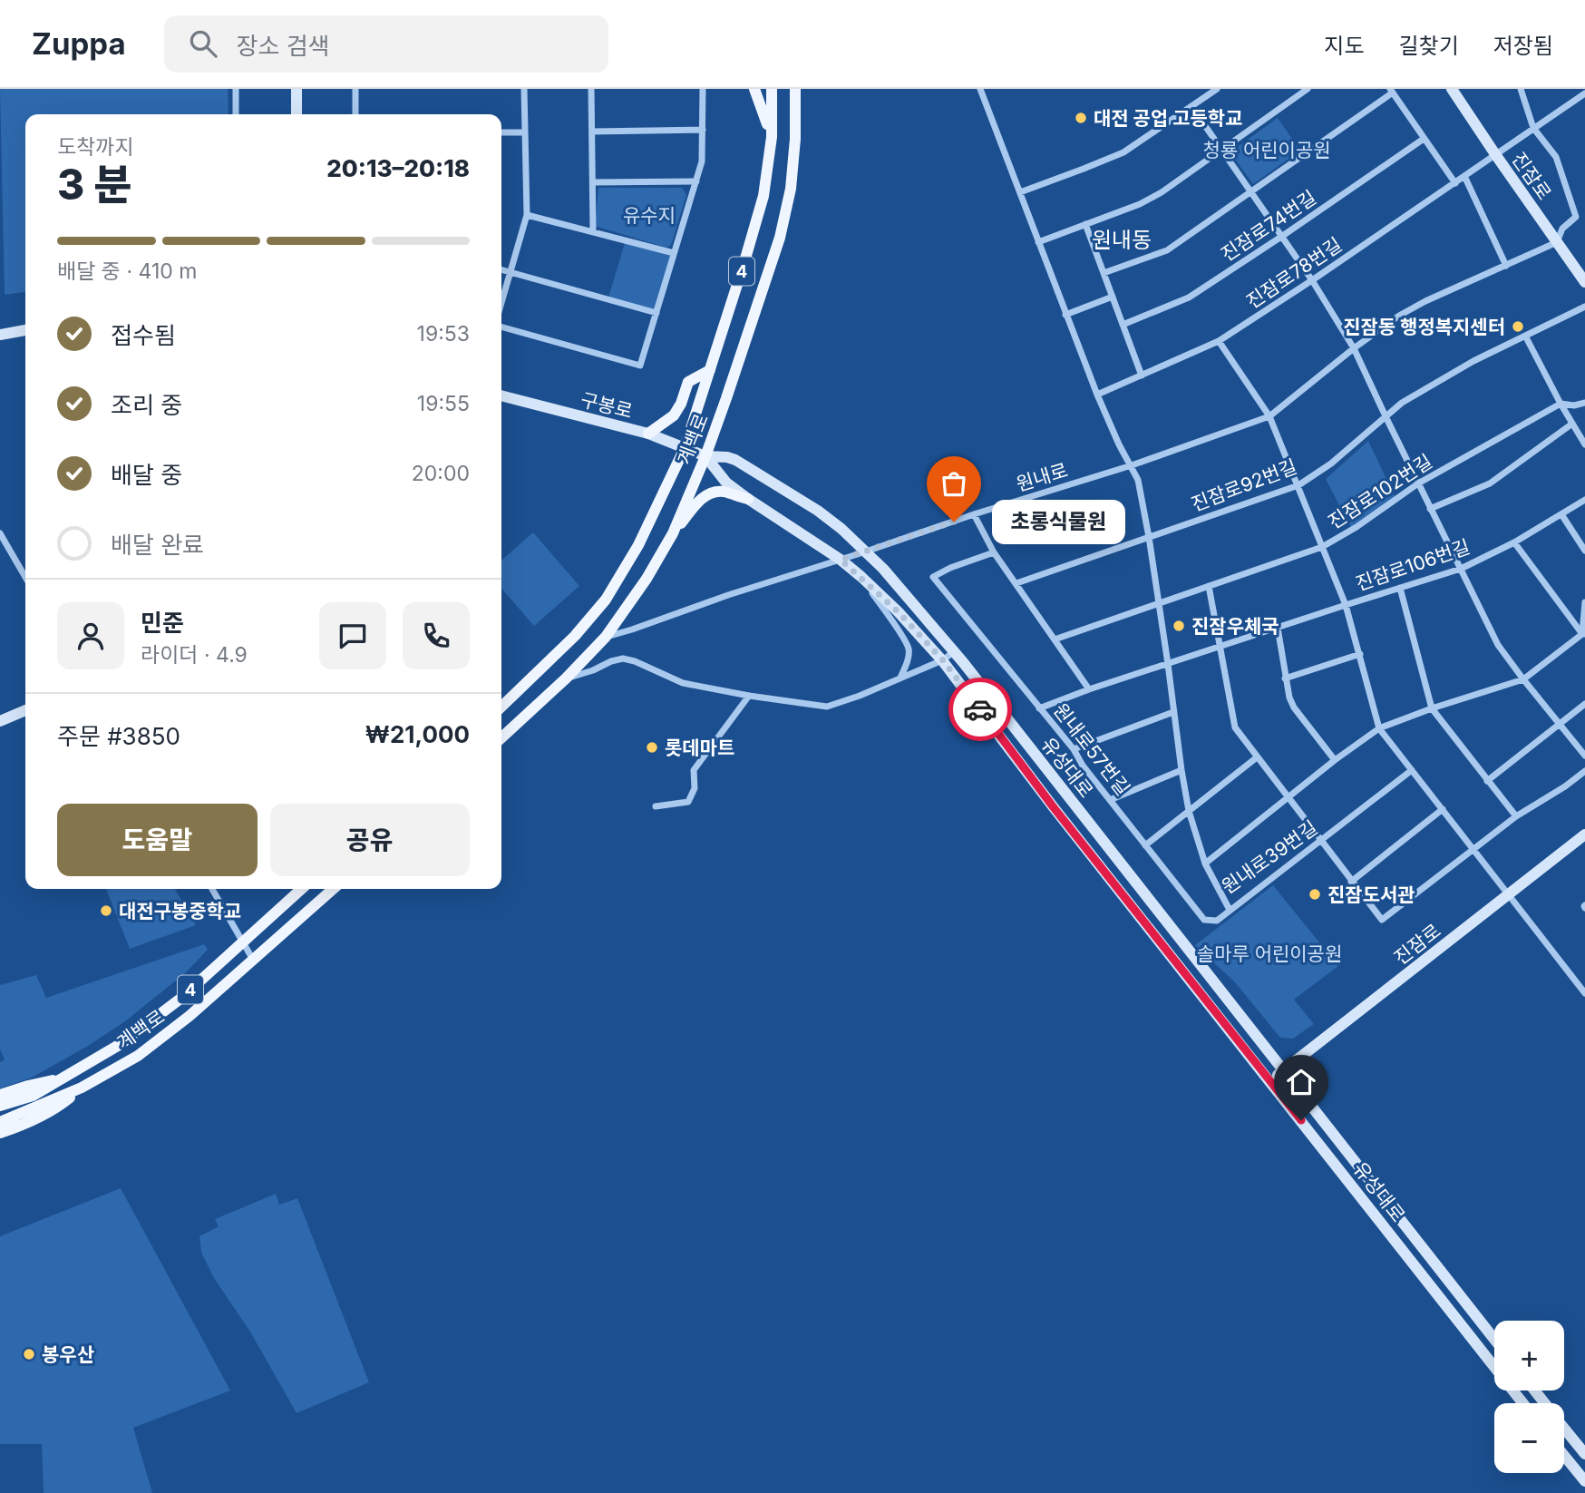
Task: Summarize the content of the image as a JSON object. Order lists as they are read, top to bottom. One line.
{"streets":{"main road":["4","계백로"],"street":["진잠로","진잠로74번길","진잠로78번길","구봉로","원내로","진잠로92번길","진잠로102번길","진잠로106번길","원내로57번길","유성대로","원내로39번길"]},"crossings":[["진잠로","진잠로78번길"],["진잠로","원내로"],["진잠로","유성대로"],["진잠로78번길","원내로39번길"],["구봉로","계백로"],["구봉로","유성대로"],["계백로","원내로"],["계백로","유성대로"],["원내로","유성대로"],["원내로","원내로39번길"],["진잠로92번길","원내로39번길"],["진잠로102번길","원내로39번길"],["진잠로106번길","원내로57번길"],["진잠로106번길","원내로39번길"],["원내로57번길","원내로39번길"]],"districts":["원내동"],"parks":["청룡 어린이공원","유수지","솔마루 어린이공원"],"places":["대전 공업 고등학교","진잠동 행정복지센터","초롱식물원","진잠우체국","롯데마트","진잠도서관","대전구봉중학교","봉우산"],"page":{"header":"Zuppa","search":"장소 검색","nav":["지도","길찾기","저장됨"],"heading":["3 분","도착까지","20:13–20:18"],"panel":["민준","라이더 · 4.9","주문 #3850","₩21,000"],"bar":"배달 중 · 410 m","list":[["접수됨","19:53"],["조리 중","19:55"],["배달 중","20:00"],"배달 완료"],"bubble":"초롱식물원","buttons":["도움말","공유"],"map_buttons":["+","−"]}}
